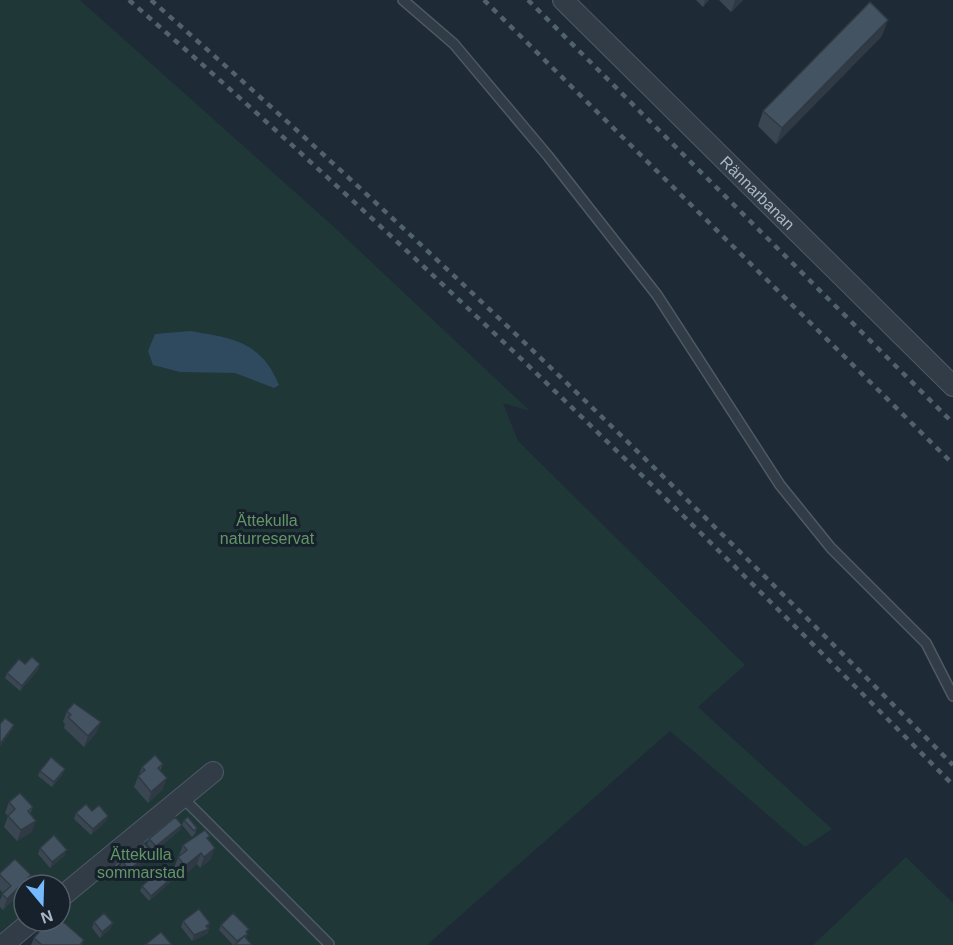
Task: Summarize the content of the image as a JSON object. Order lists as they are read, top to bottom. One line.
{"streets":{"street":["Rännarbanan"]},"parks":["Ättekulla naturreservat","Ättekulla sommarstad"],"north":"bottom"}
